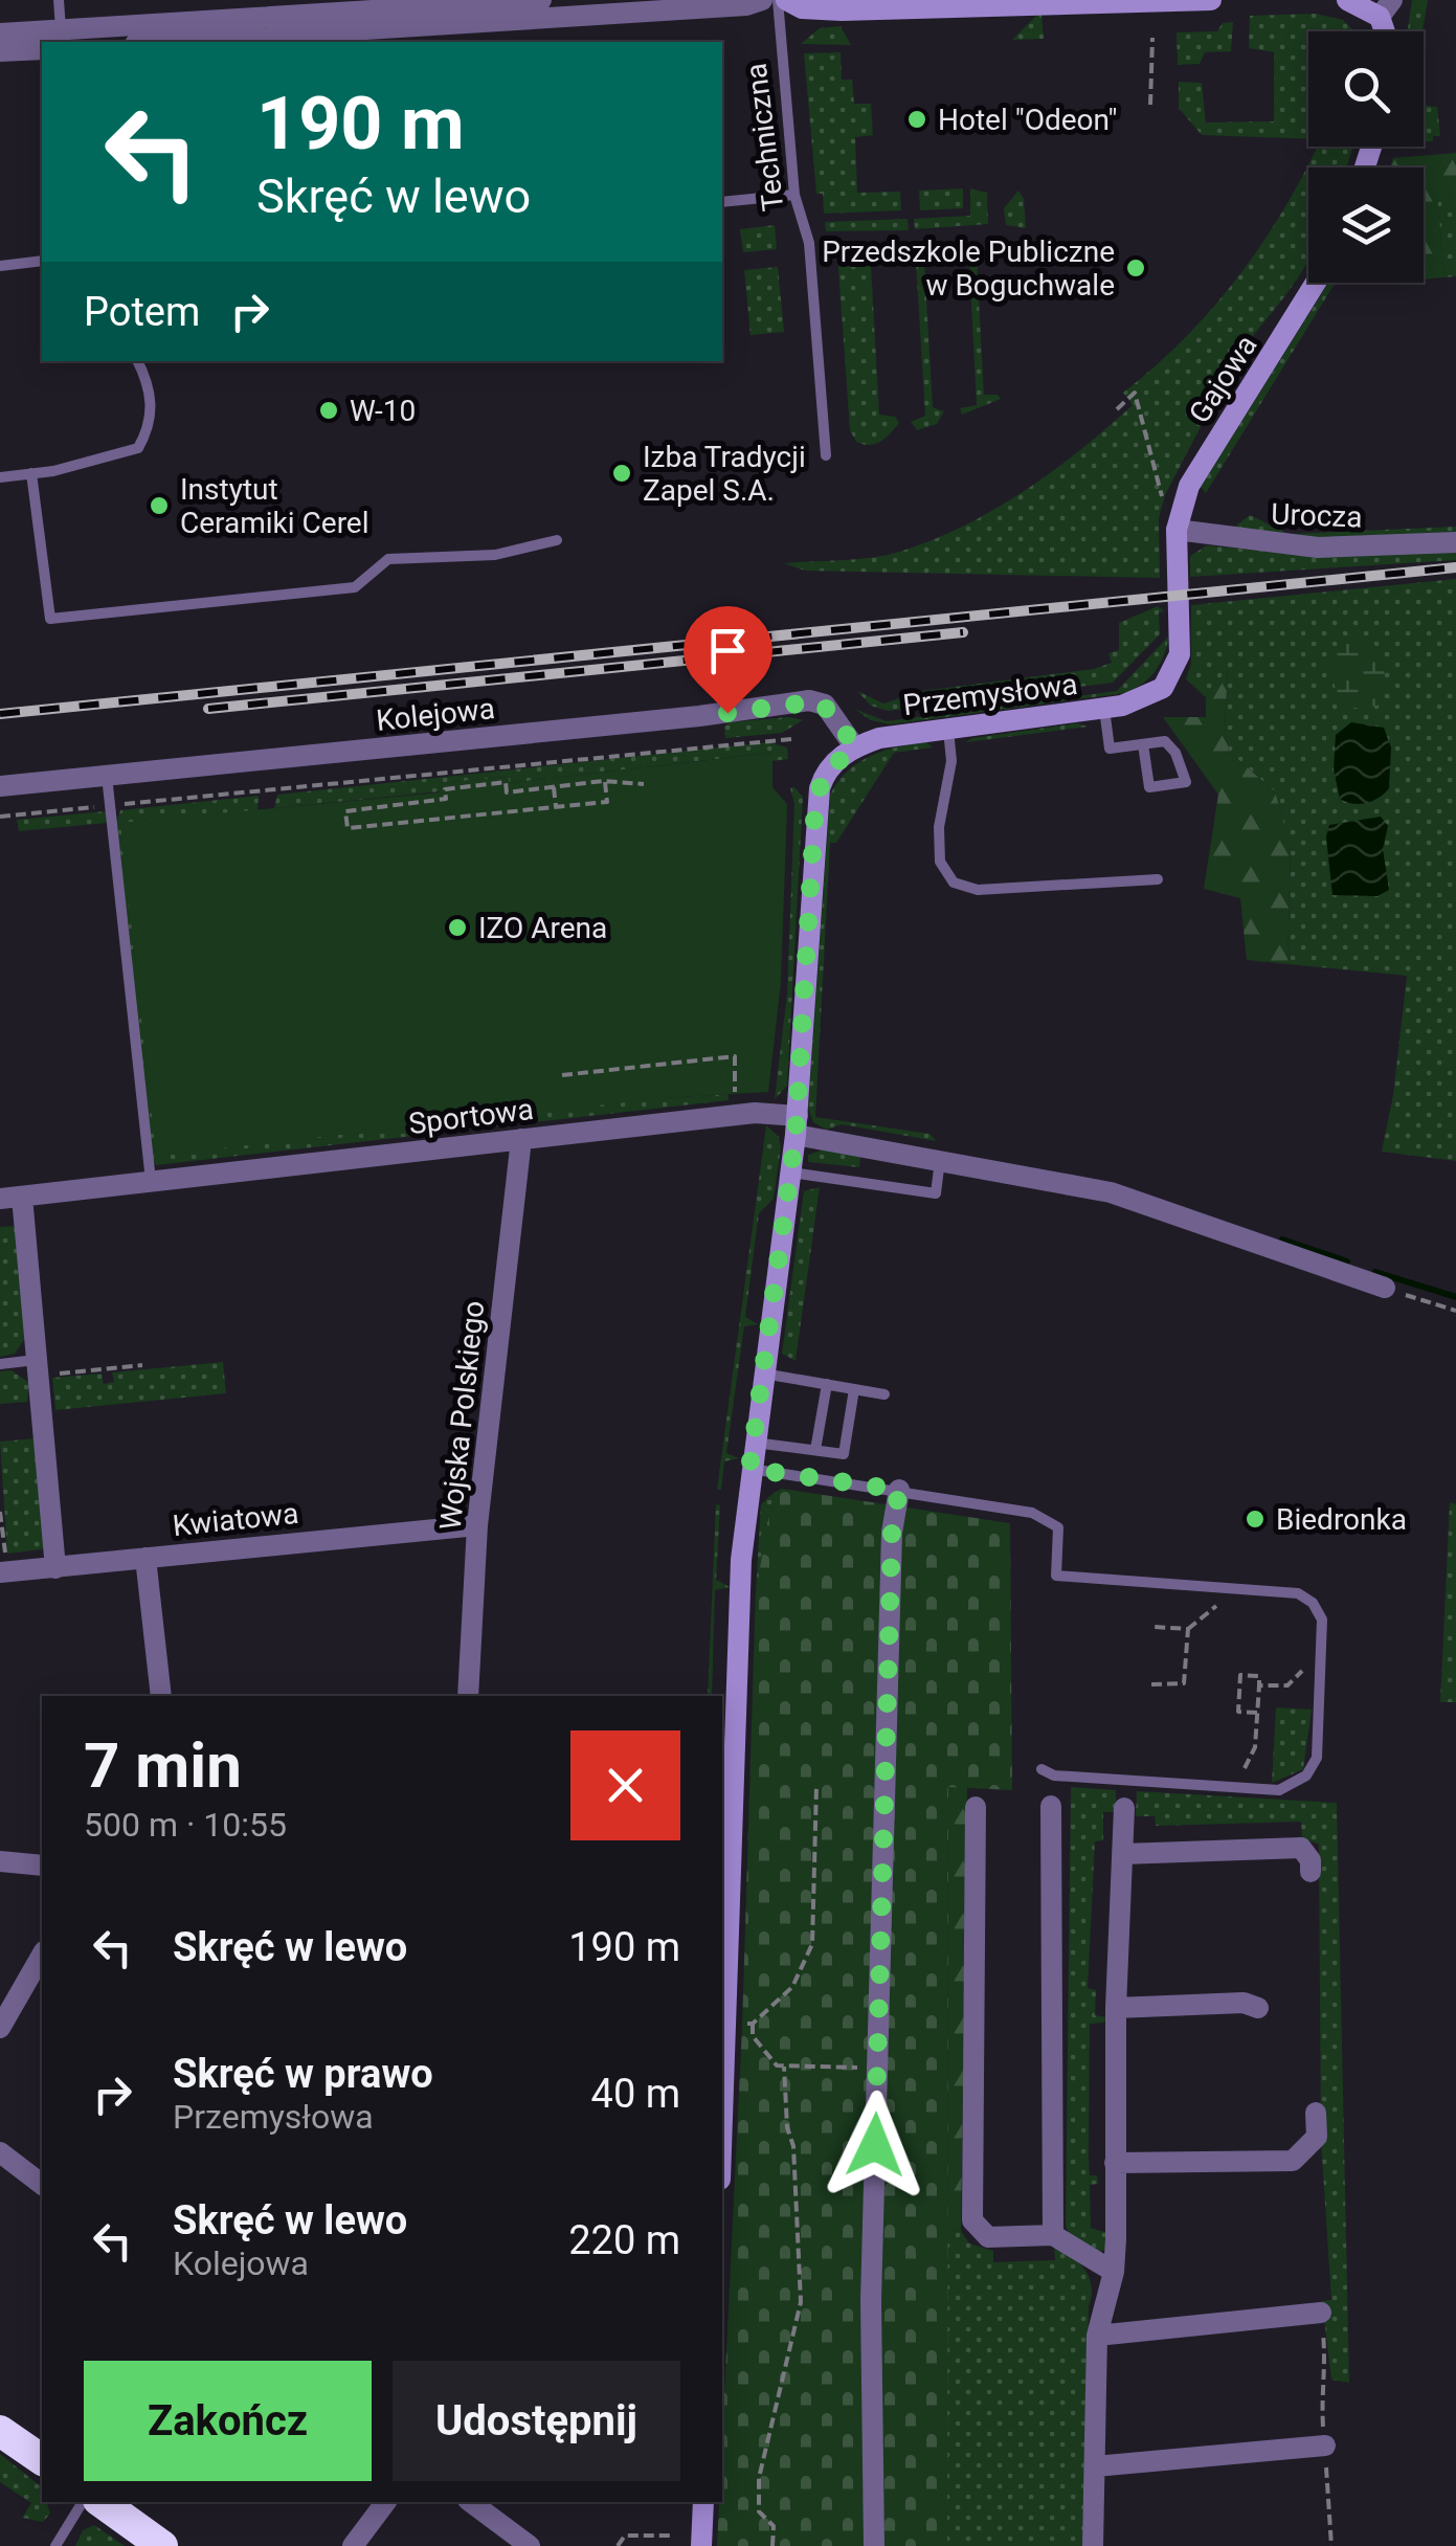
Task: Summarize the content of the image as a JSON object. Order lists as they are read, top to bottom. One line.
{"streets":{"street":["Gajowa","Urocza","Przemysłowa","Kolejowa","Sportowa","Wojska Polskiego","Kwiatowa"],"lane":["Techniczna"]},"crossings":[["Gajowa","Urocza"],["Gajowa","Przemysłowa"],["Urocza","Przemysłowa"],["Przemysłowa","Kolejowa"],["Sportowa","Wojska Polskiego"],["Wojska Polskiego","Kwiatowa"]],"places":["Hotel \"Odeon\"","Przedszkole Publiczne w Boguchwale","W-10","Izba Tradycji Zapel S.A.","Instytut Ceramiki Cerel","IZO Arena","Biedronka"],"page":{"turn":["190 m","Skręć w lewo"],"then":"Potem","heading":["7 min","500 m · 10:55"],"list":[{"name":"Skręć w lewo","value":"190 m"},{"name":"Skręć w prawo","note":"Przemysłowa","value":"40 m"},{"name":"Skręć w lewo","note":"Kolejowa","value":"220 m"}],"buttons":["Zakończ","Udostępnij"]}}
